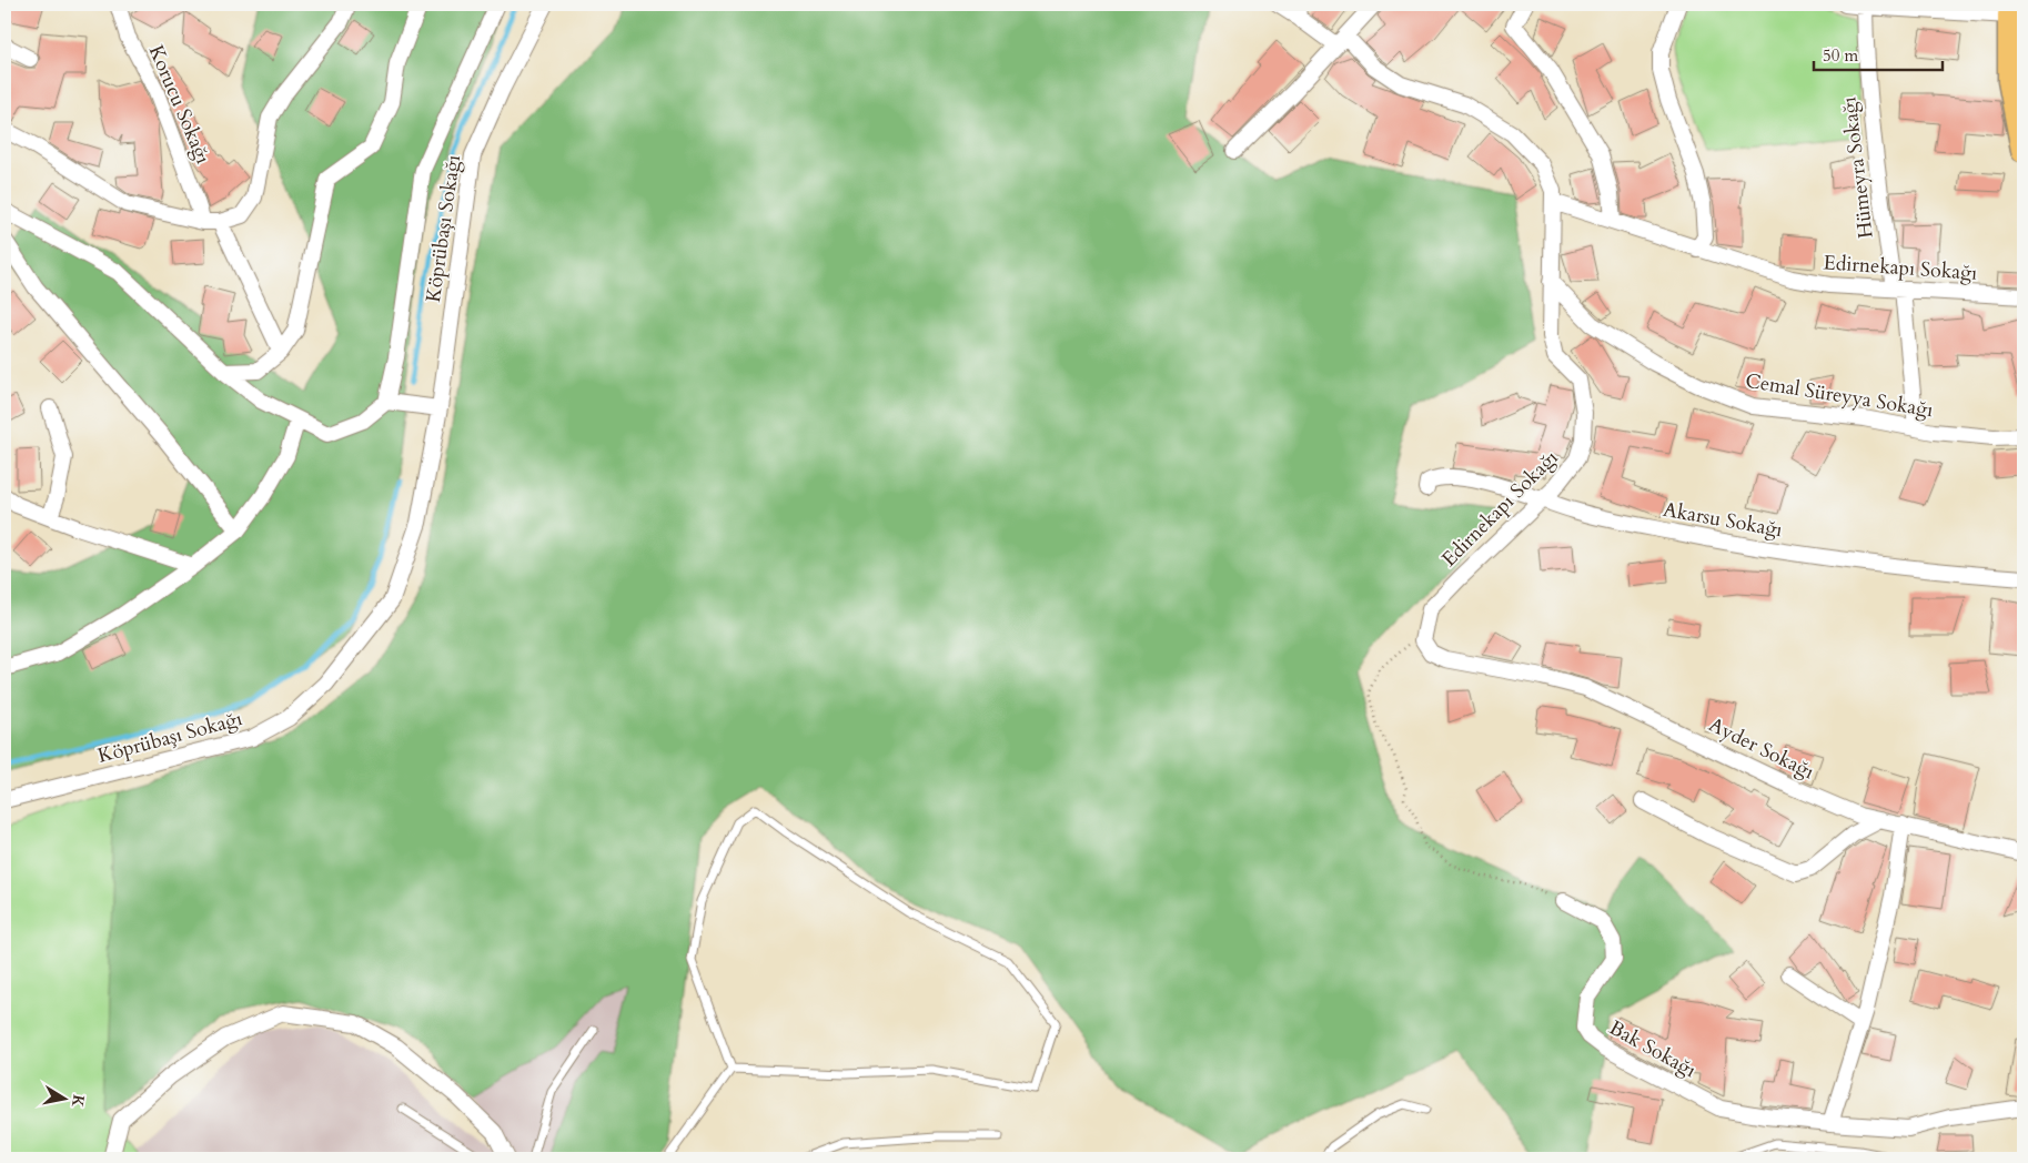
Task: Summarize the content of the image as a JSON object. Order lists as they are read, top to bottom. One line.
{"streets":{"street":["Korucu Sokağı","Hümeyra Sokağı","Köprübaşı Sokağı","Edirnekapı Sokağı","Cemal Süreyya Sokağı","Akarsu Sokağı","Ayder Sokağı","Bak Sokağı"]},"crossings":[["Hümeyra Sokağı","Edirnekapı Sokağı"],["Hümeyra Sokağı","Cemal Süreyya Sokağı"],["Edirnekapı Sokağı","Cemal Süreyya Sokağı"],["Edirnekapı Sokağı","Akarsu Sokağı"],["Edirnekapı Sokağı","Ayder Sokağı"]],"scale_bar":"50 m","north":"right"}
